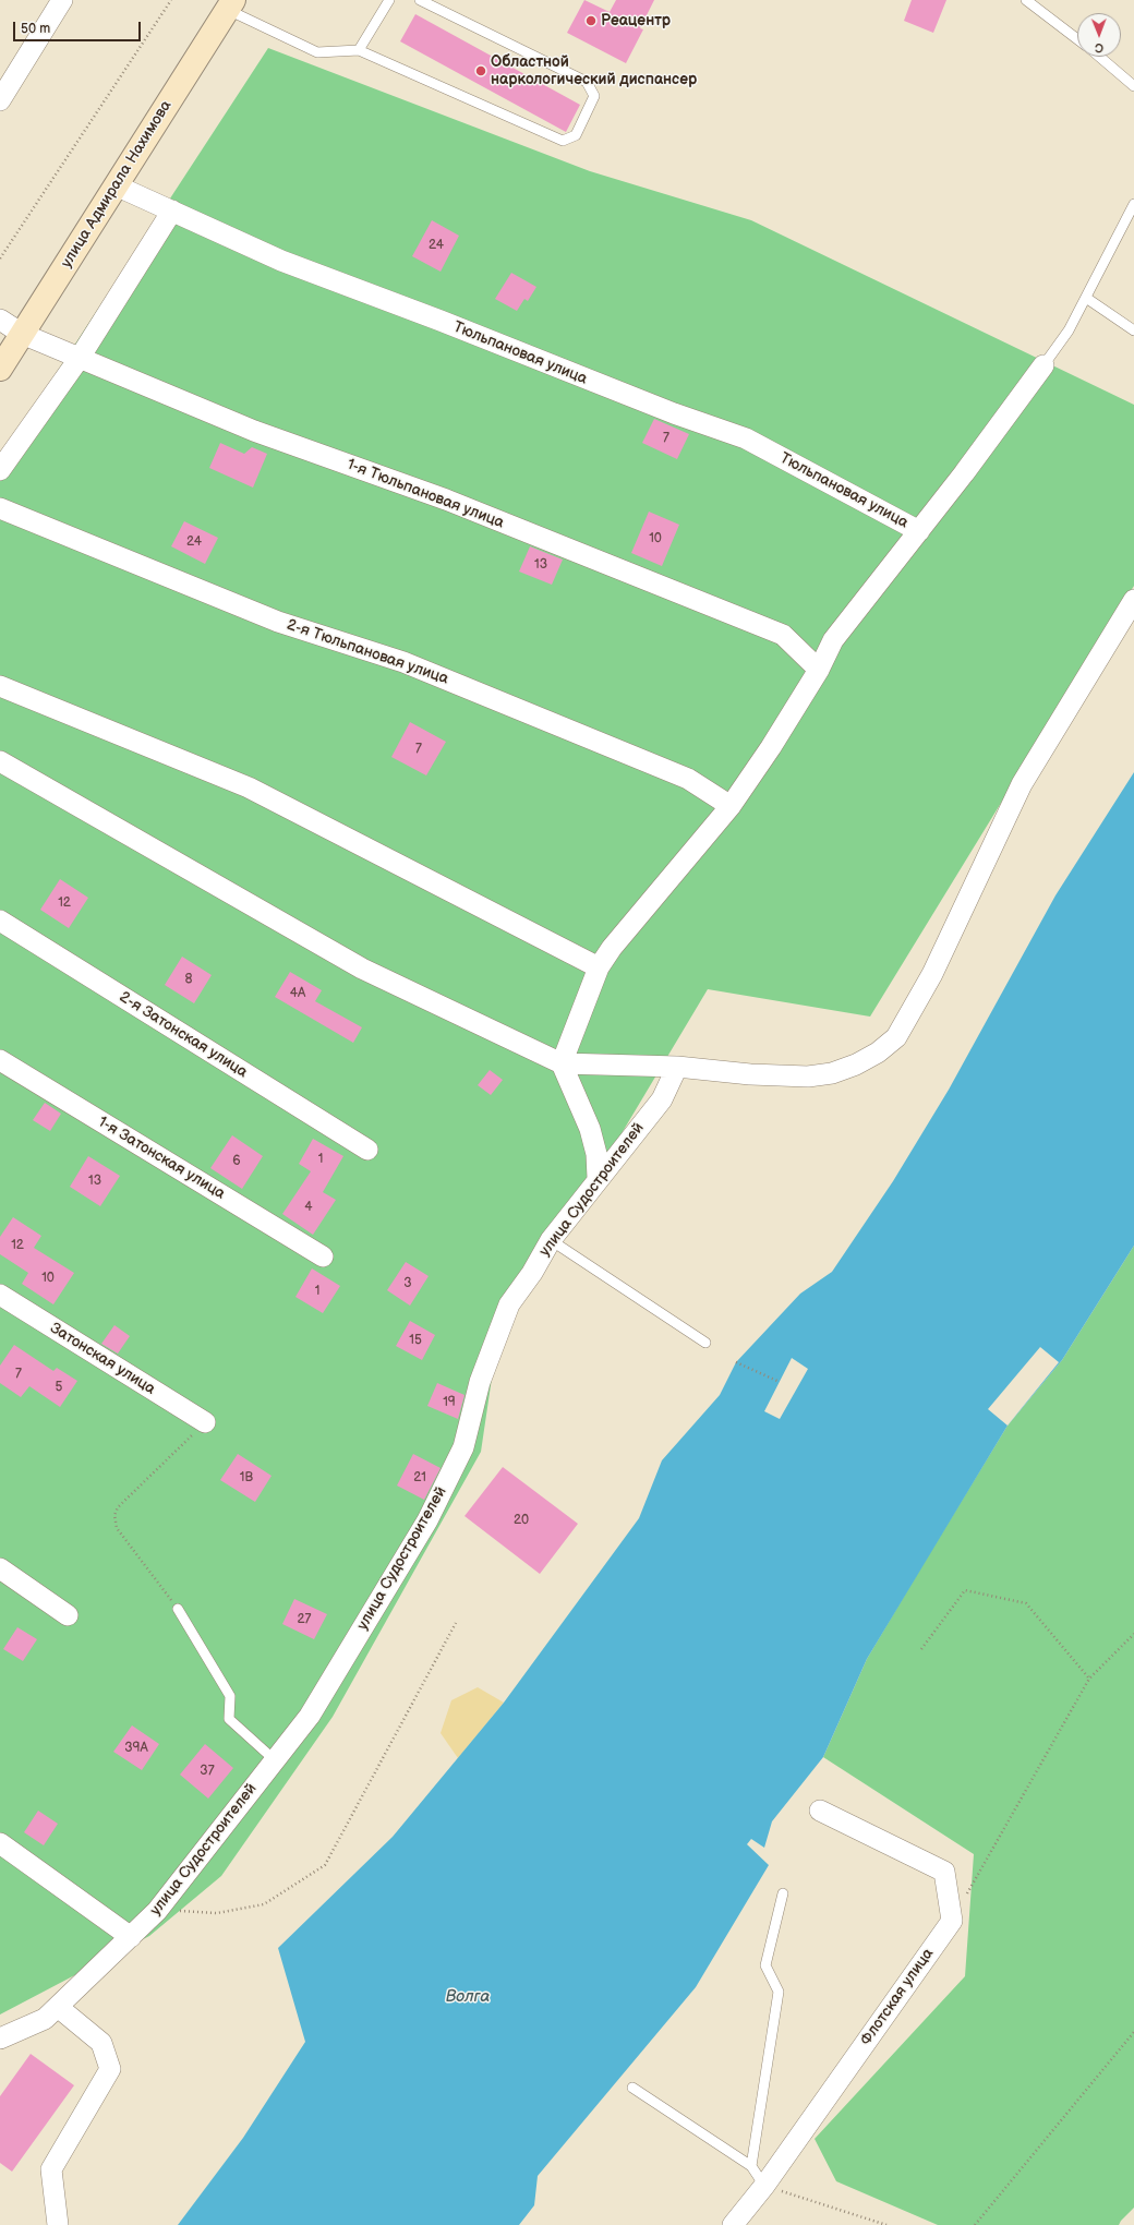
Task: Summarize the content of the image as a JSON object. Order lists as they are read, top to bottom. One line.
{"streets":{"main road":["улица Адмирала Нахимова"],"street":["Тюльпановая улица","1-я Тюльпановая улица","2-я Тюльпановая улица","2-я Затонская улица","1-я Затонская улица","улица Судостроителей","Затонская улица","Флотская улица"]},"crossings":[["улица Адмирала Нахимова","Тюльпановая улица"],["улица Адмирала Нахимова","1-я Тюльпановая улица"]],"water":["Волга"],"places":["Реацентр","Областной наркологический диспансер"],"house_numbers":["24","7","10","24","13","7","12","8","4А","1","6","13","4","12","10","3","1","15","7","5","19","1В","21","20","27","39А","37"],"scale_bar":"50 m","north":"bottom"}
